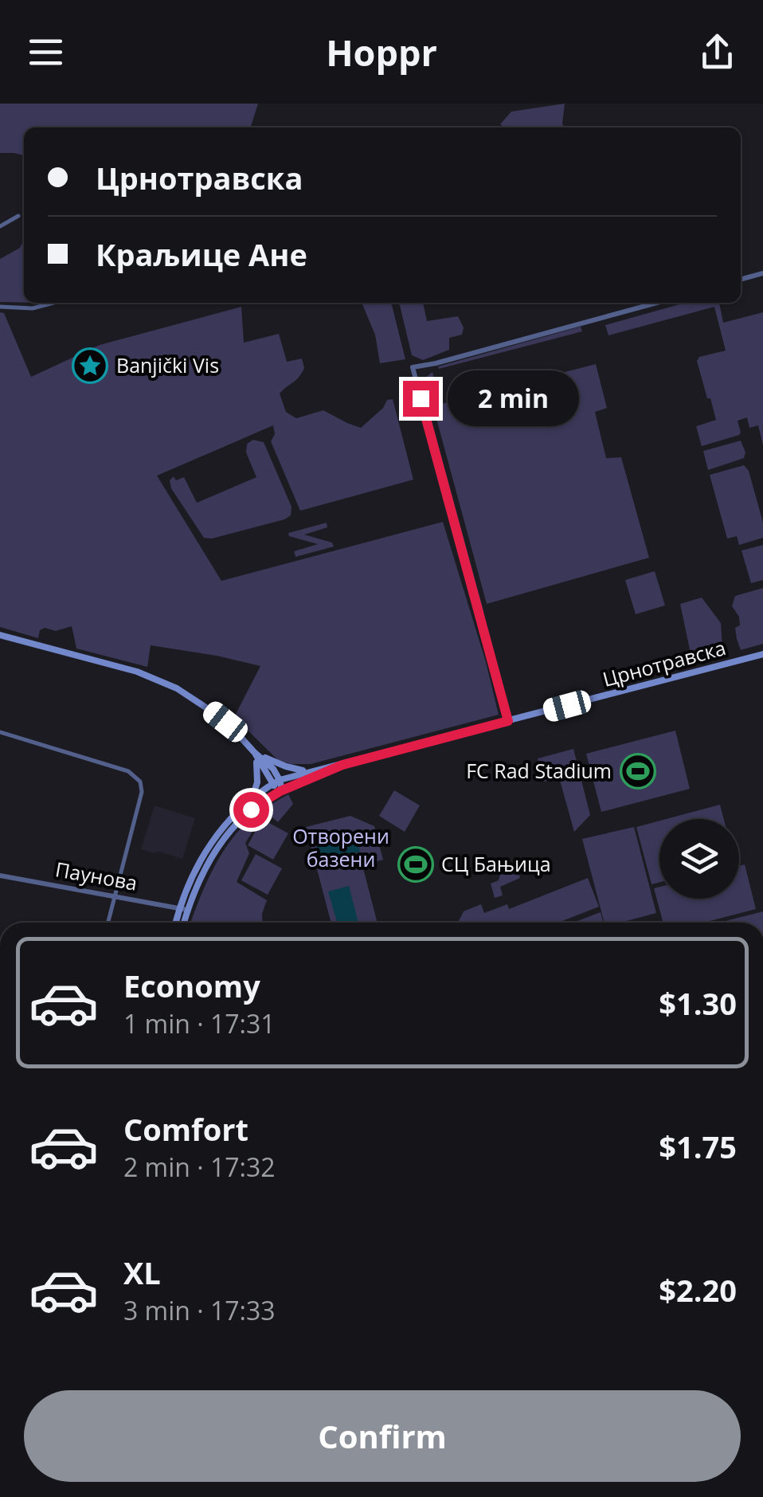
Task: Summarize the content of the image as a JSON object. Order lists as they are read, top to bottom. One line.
{"streets":{"main road":["Црнотравска"],"street":["Паунова"]},"crossings":[["Црнотравска","Паунова"]],"parks":["Отворени базени"],"places":{"place":["Banjički Vis"],"sports":["FC Rad Stadium","СЦ Бањица"]},"page":{"header":"Hoppr","banner":["Црнотравска","Краљице Ане"],"bubble":"2 min","list":[{"name":"Economy","note":"1 min · 17:31","value":"$1.30"},{"name":"Comfort","note":"2 min · 17:32","value":"$1.75"},{"name":"XL","note":"3 min · 17:33","value":"$2.20"}],"buttons":"Confirm"}}
